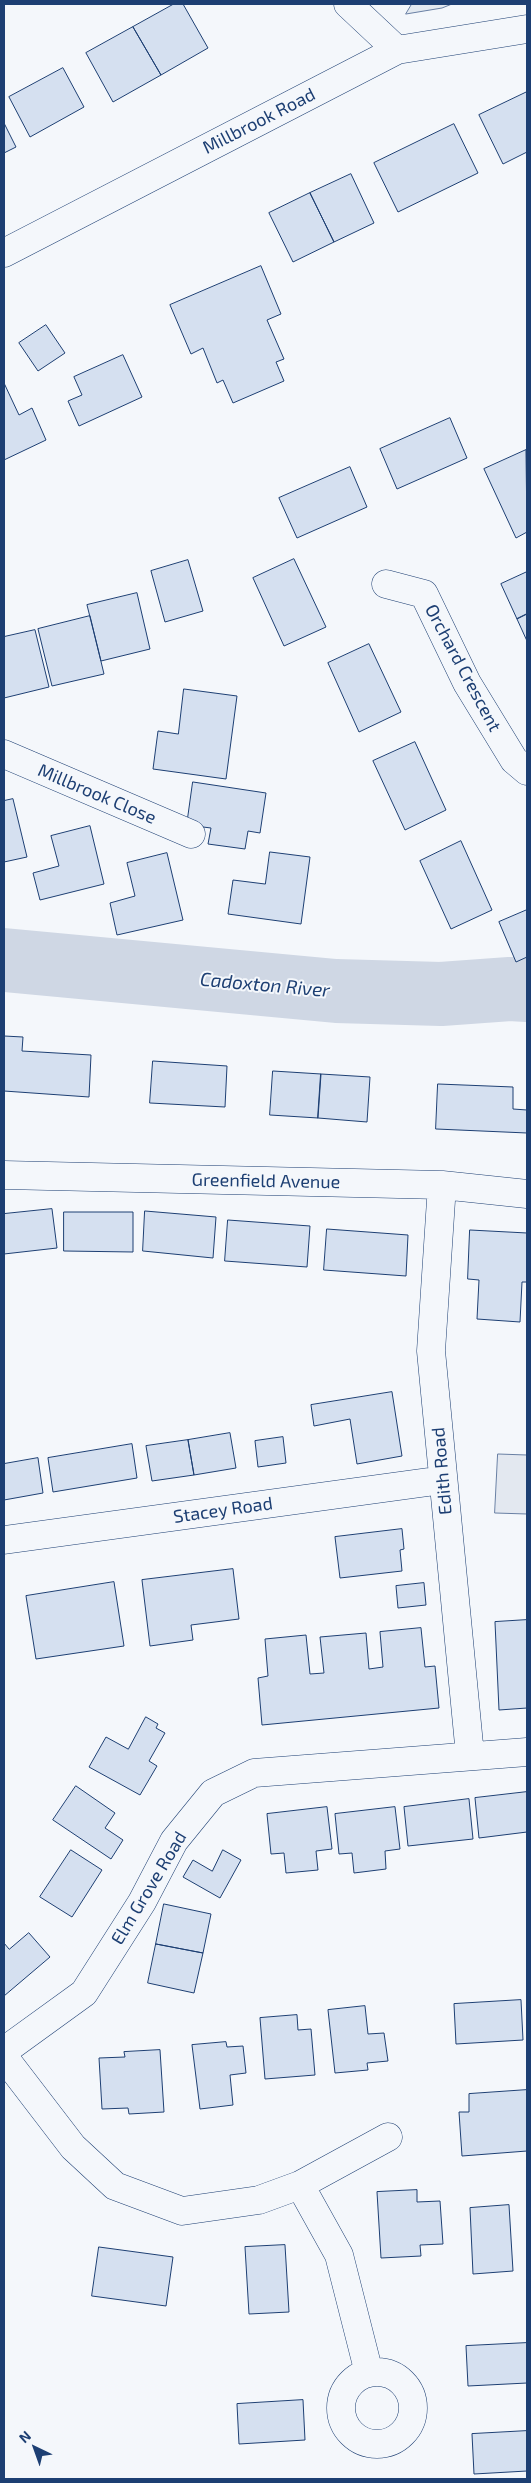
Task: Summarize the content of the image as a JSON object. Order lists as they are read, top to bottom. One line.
{"streets":{"street":["Millbrook Road","Orchard Crescent","Millbrook Close","Greenfield Avenue","Edith Road","Stacey Road","Elm Grove Road"]},"crossings":[["Greenfield Avenue","Edith Road"],["Edith Road","Stacey Road"],["Edith Road","Elm Grove Road"]],"water":["Cadoxton River"],"north":"top left"}
